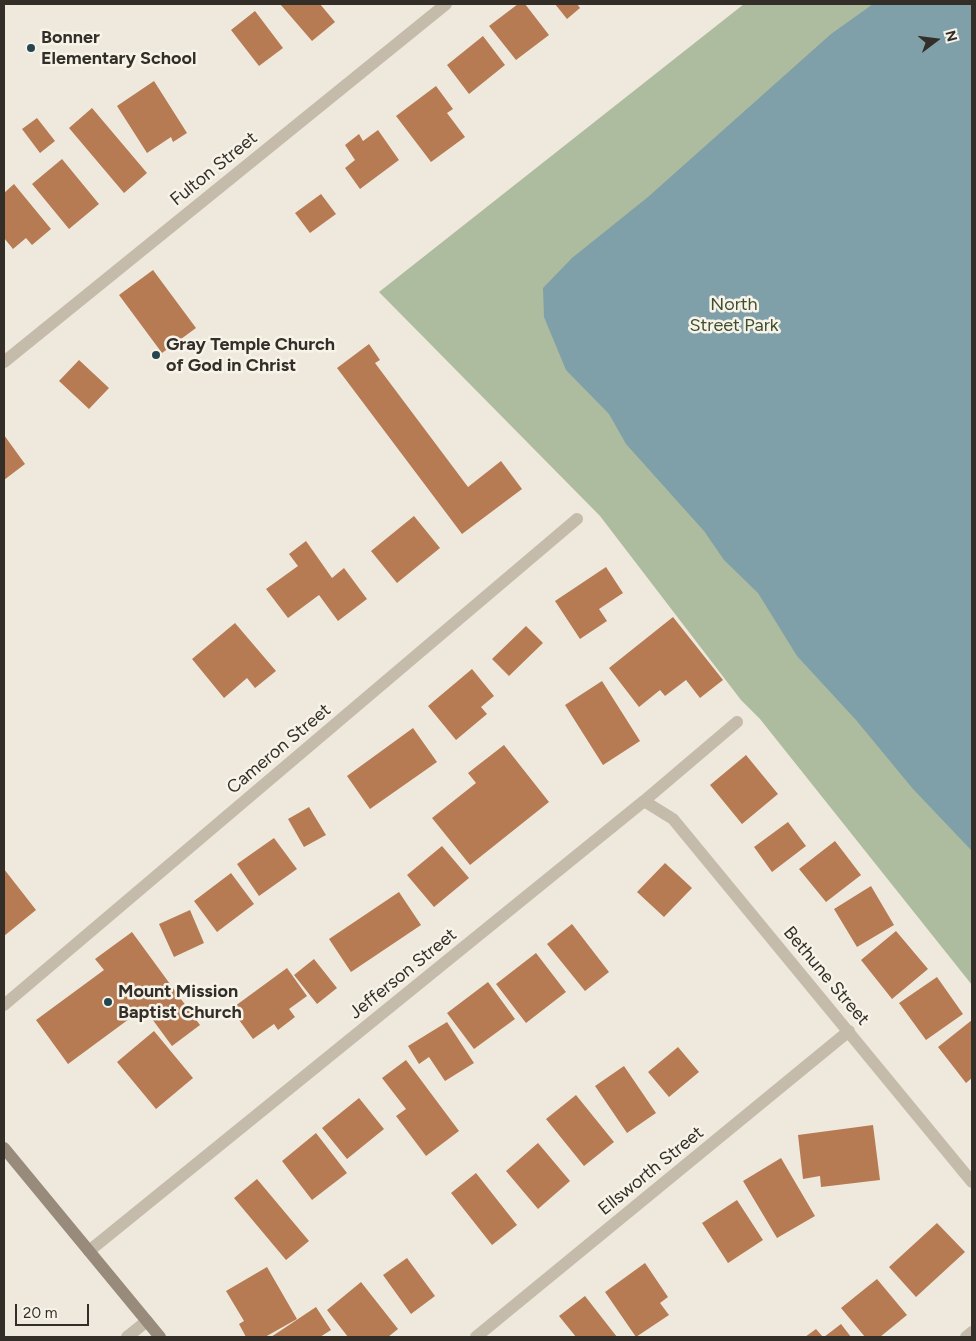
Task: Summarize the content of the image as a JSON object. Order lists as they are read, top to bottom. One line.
{"streets":{"street":["Fulton Street","Cameron Street","Jefferson Street","Bethune Street","Ellsworth Street"]},"crossings":[["Jefferson Street","Bethune Street"],["Bethune Street","Ellsworth Street"]],"parks":["North Street Park"],"places":["Bonner Elementary School","Gray Temple Church of God in Christ","Mount Mission Baptist Church"],"scale_bar":"20 m","north":"right"}
